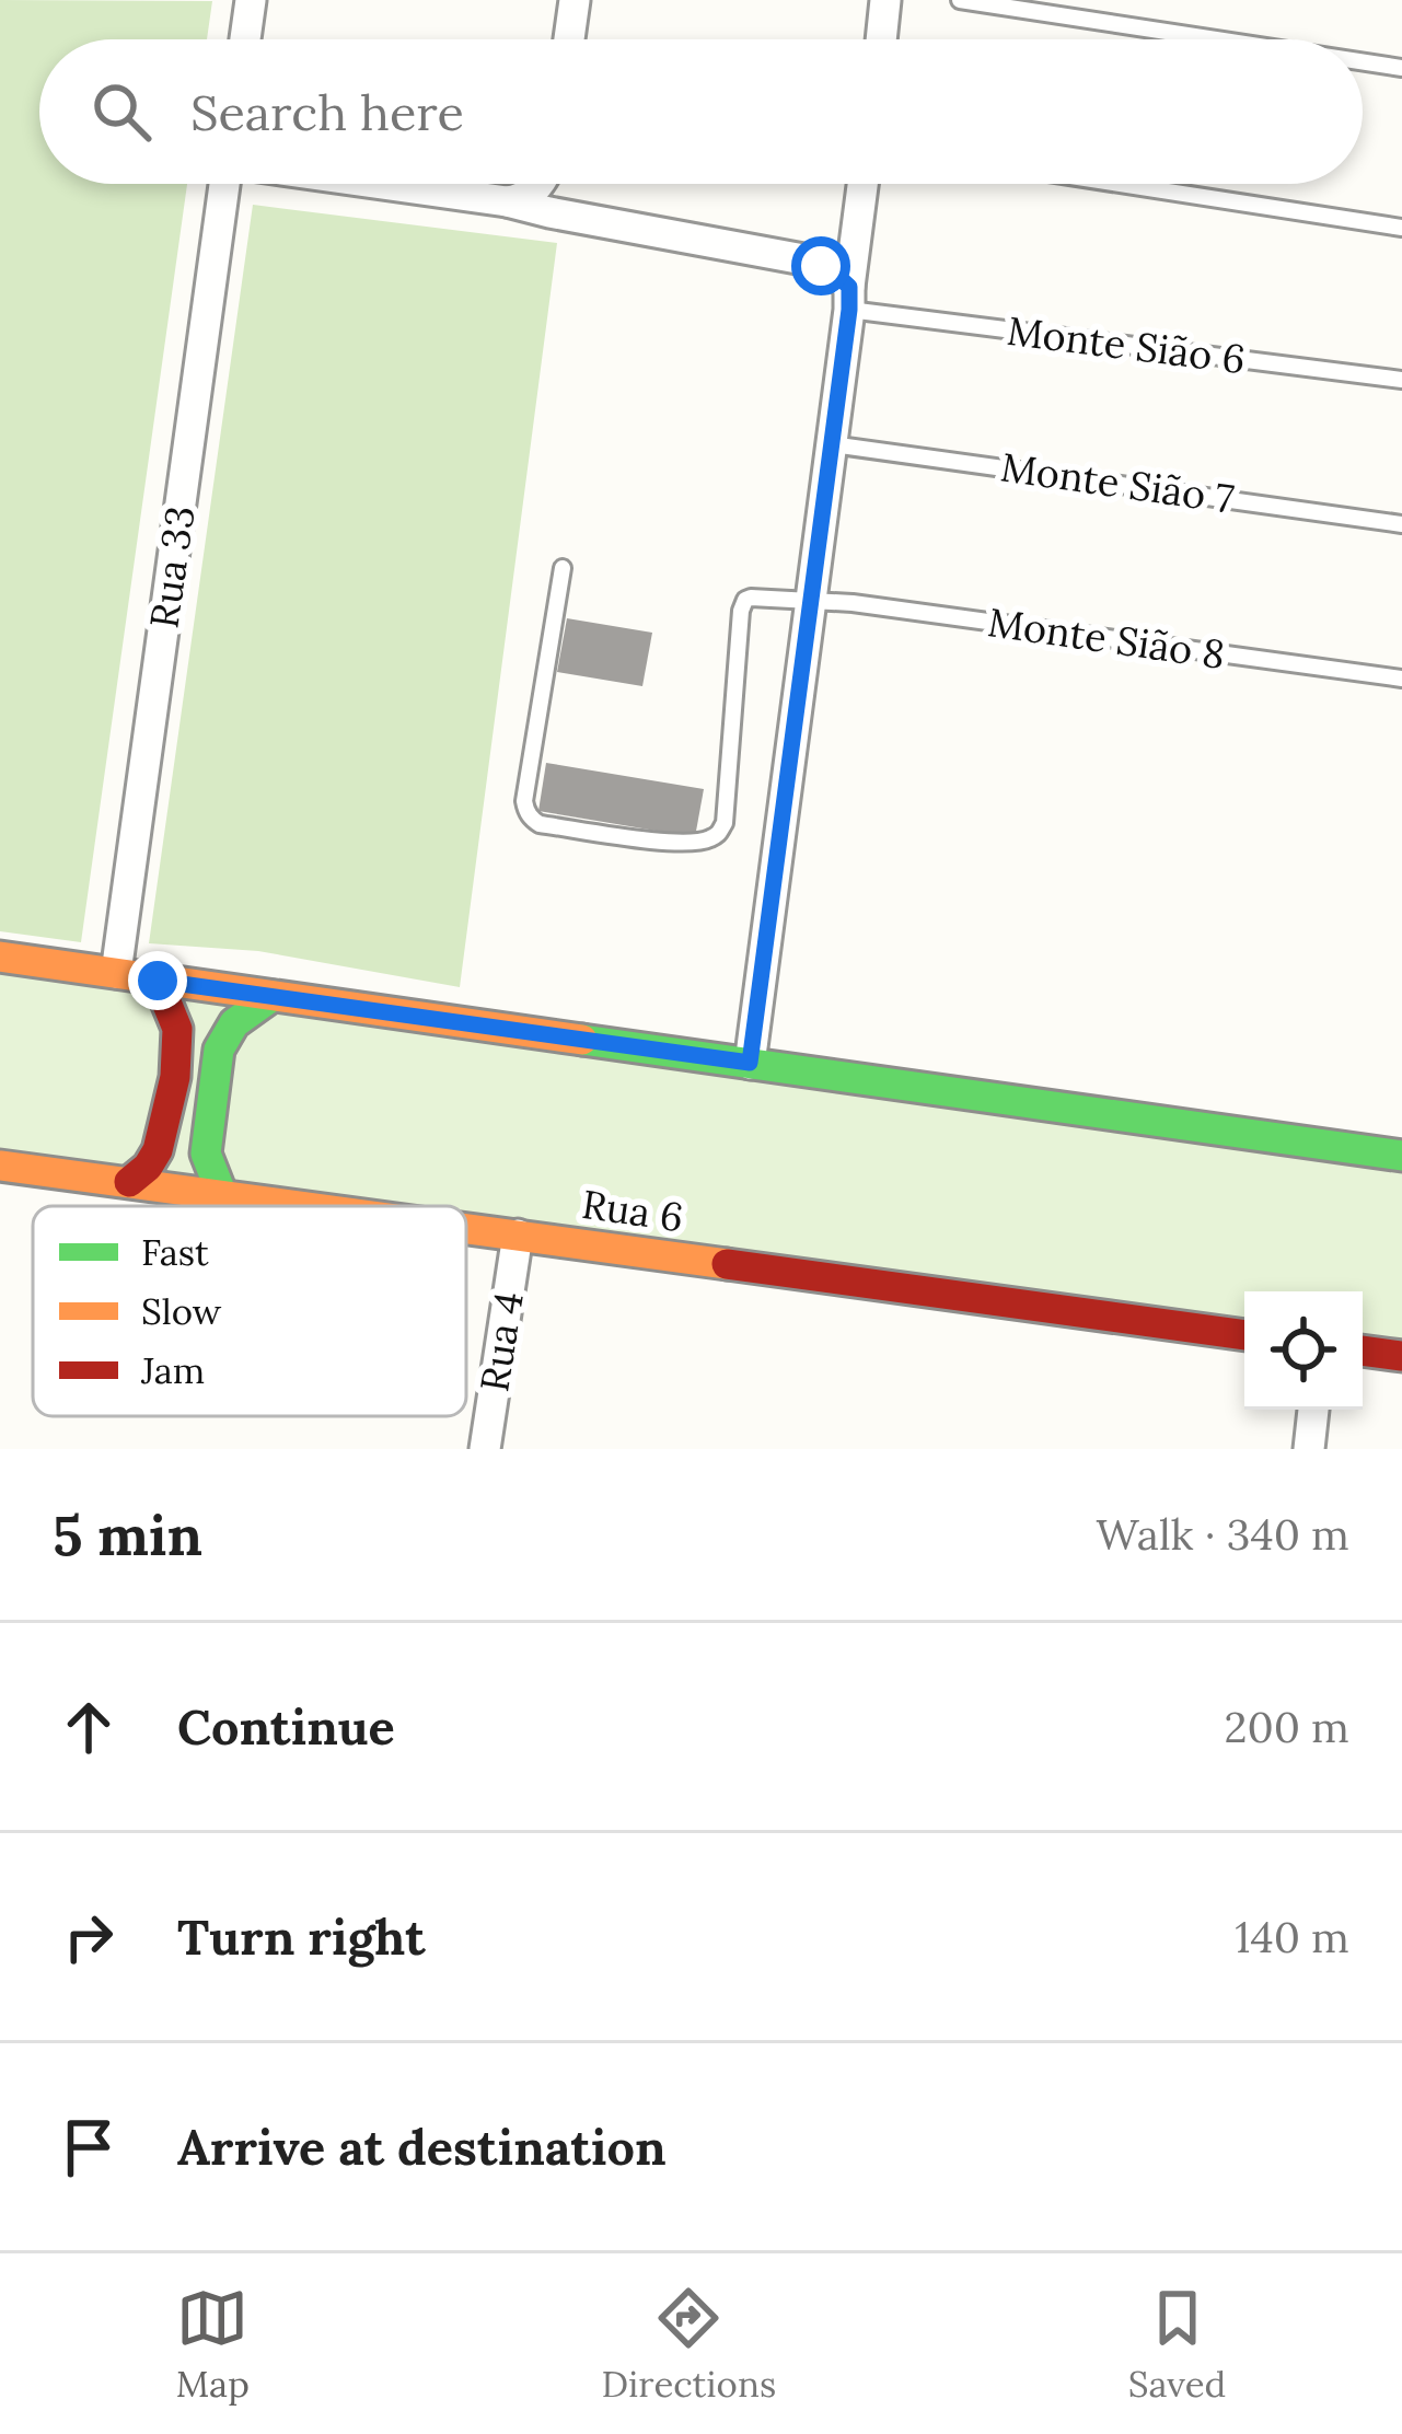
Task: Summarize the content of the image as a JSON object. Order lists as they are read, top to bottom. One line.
{"streets":{"street":["Rua 33","Rua 6","Rua 4"],"lane":["Monte Sião 6","Monte Sião 7","Monte Sião 8"]},"crossings":[["Rua 6","Rua 4"]],"legend":["Fast","Slow","Jam"],"page":{"search":"Search here","heading":["5 min","Walk · 340 m"],"list":[["Continue","200 m"],["Turn right","140 m"],"Arrive at destination"],"nav":["Map","Directions","Saved"]}}
